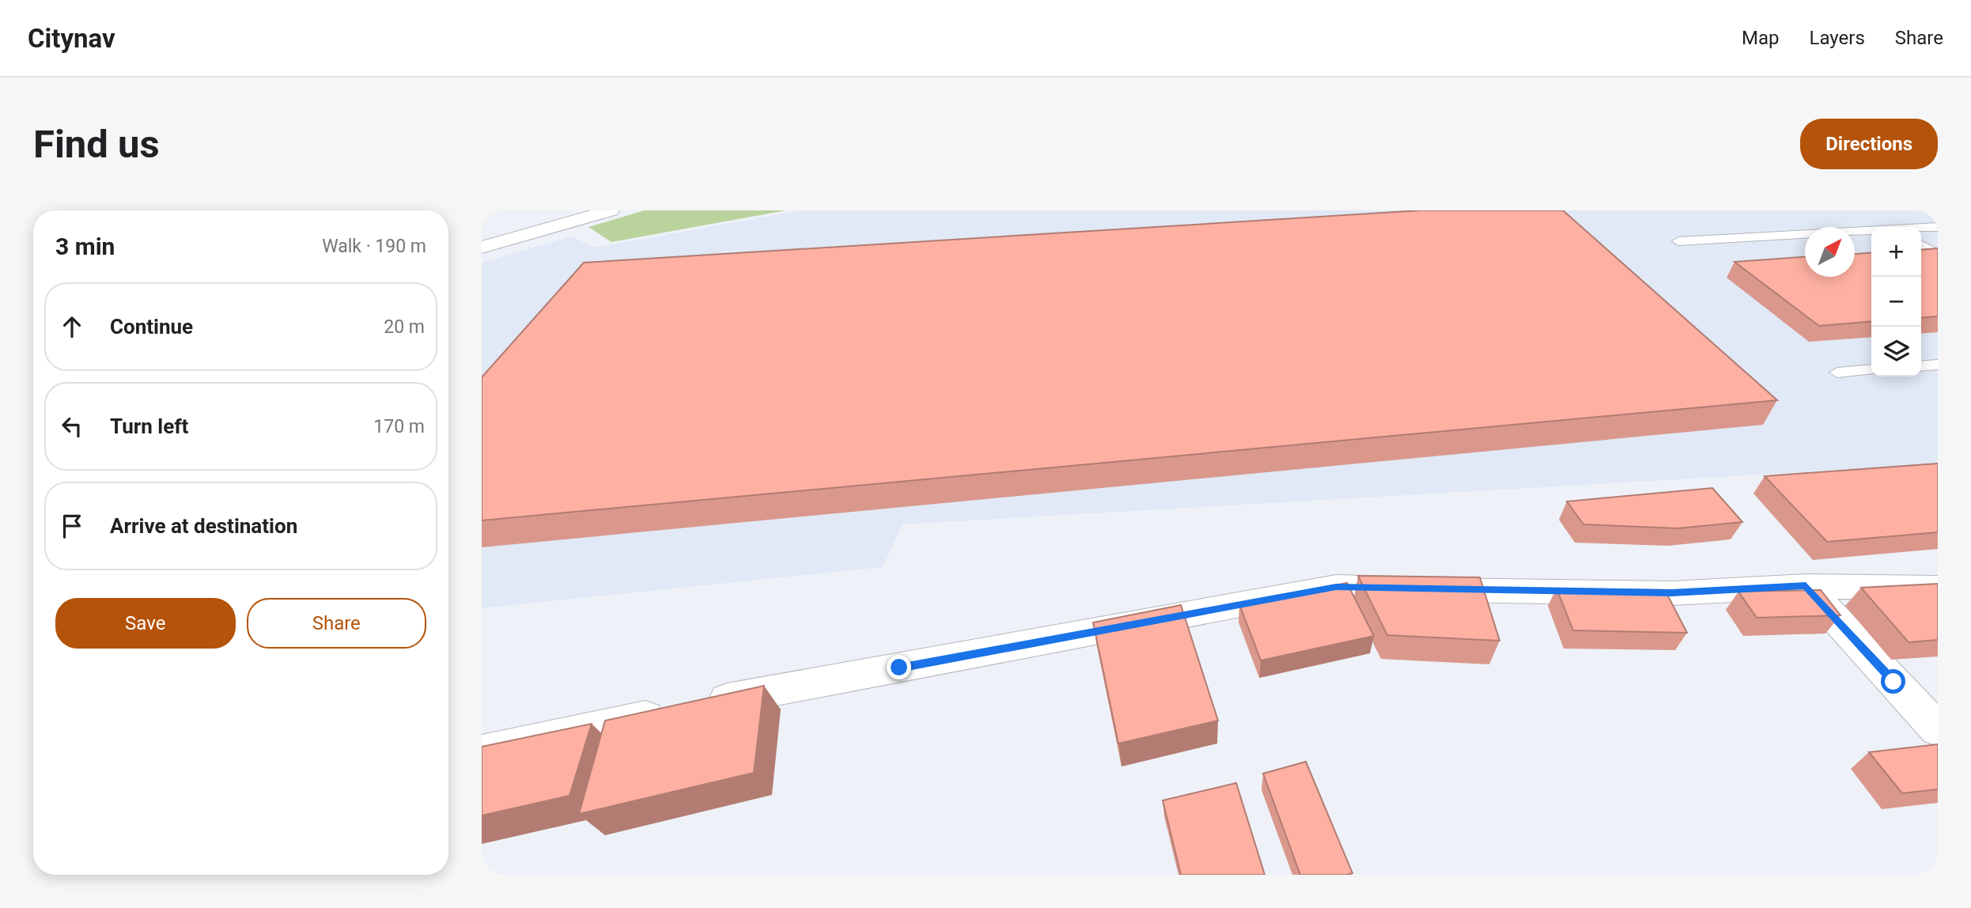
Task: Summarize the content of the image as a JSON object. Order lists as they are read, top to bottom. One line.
{"north":"top right","page":{"header":"Citynav","nav":["Map","Layers","Share"],"buttons":["Directions",["Save","Share"]],"title":"Find us","heading":["3 min","Walk · 190 m"],"map_buttons":["+","−"],"list":[["Continue","20 m"],["Turn left","170 m"],"Arrive at destination"]}}
